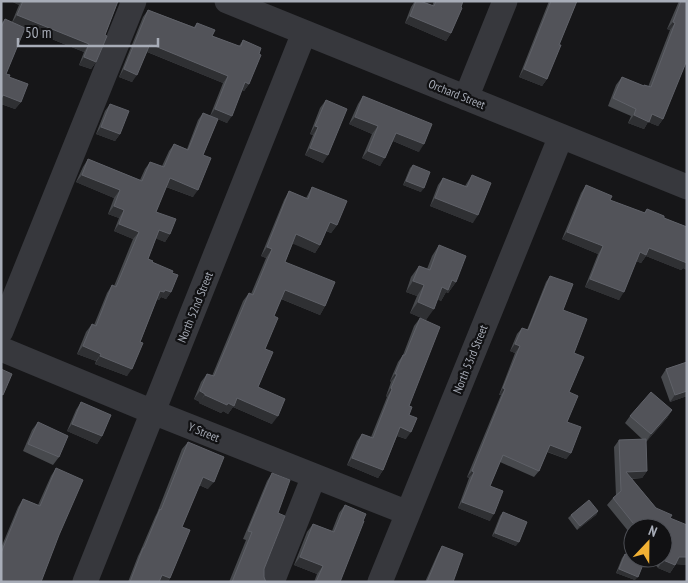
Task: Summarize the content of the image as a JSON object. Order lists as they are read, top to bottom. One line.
{"streets":{"street":["Orchard Street","North 52nd Street","North 53rd Street","Y Street"]},"crossings":[["Orchard Street","North 52nd Street"],["Orchard Street","North 53rd Street"],["North 52nd Street","Y Street"],["North 53rd Street","Y Street"]],"scale_bar":"50 m","north":"top"}
